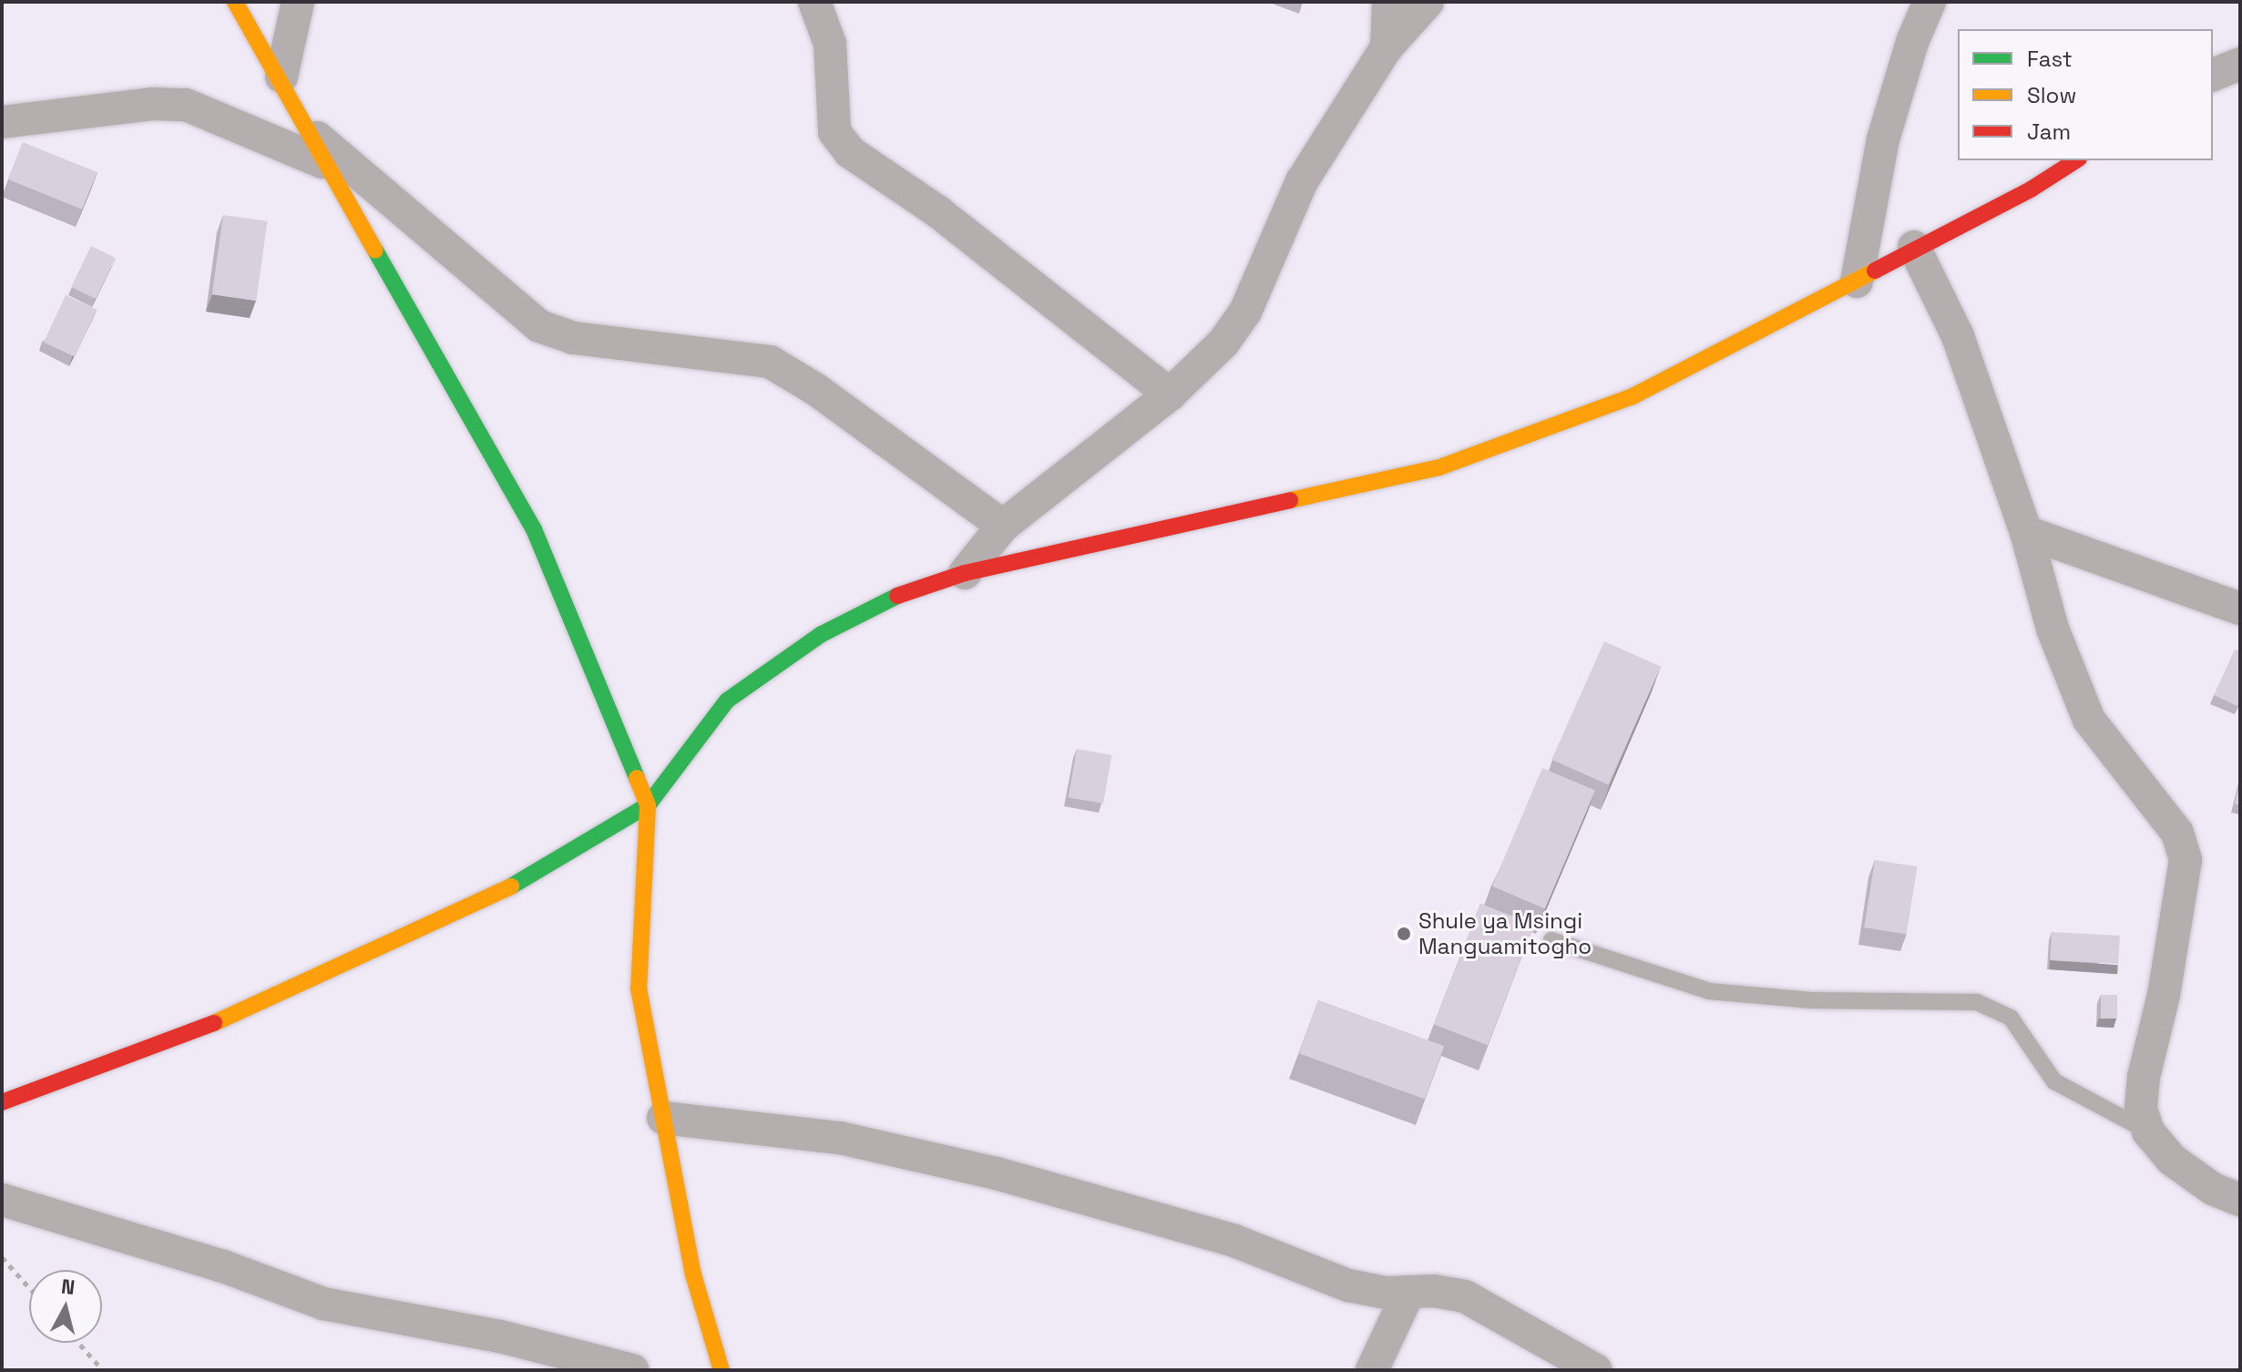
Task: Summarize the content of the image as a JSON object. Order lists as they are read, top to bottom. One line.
{"places":["Shule ya Msingi Manguamitogho"],"legend":["Fast","Slow","Jam"],"north":"top"}
